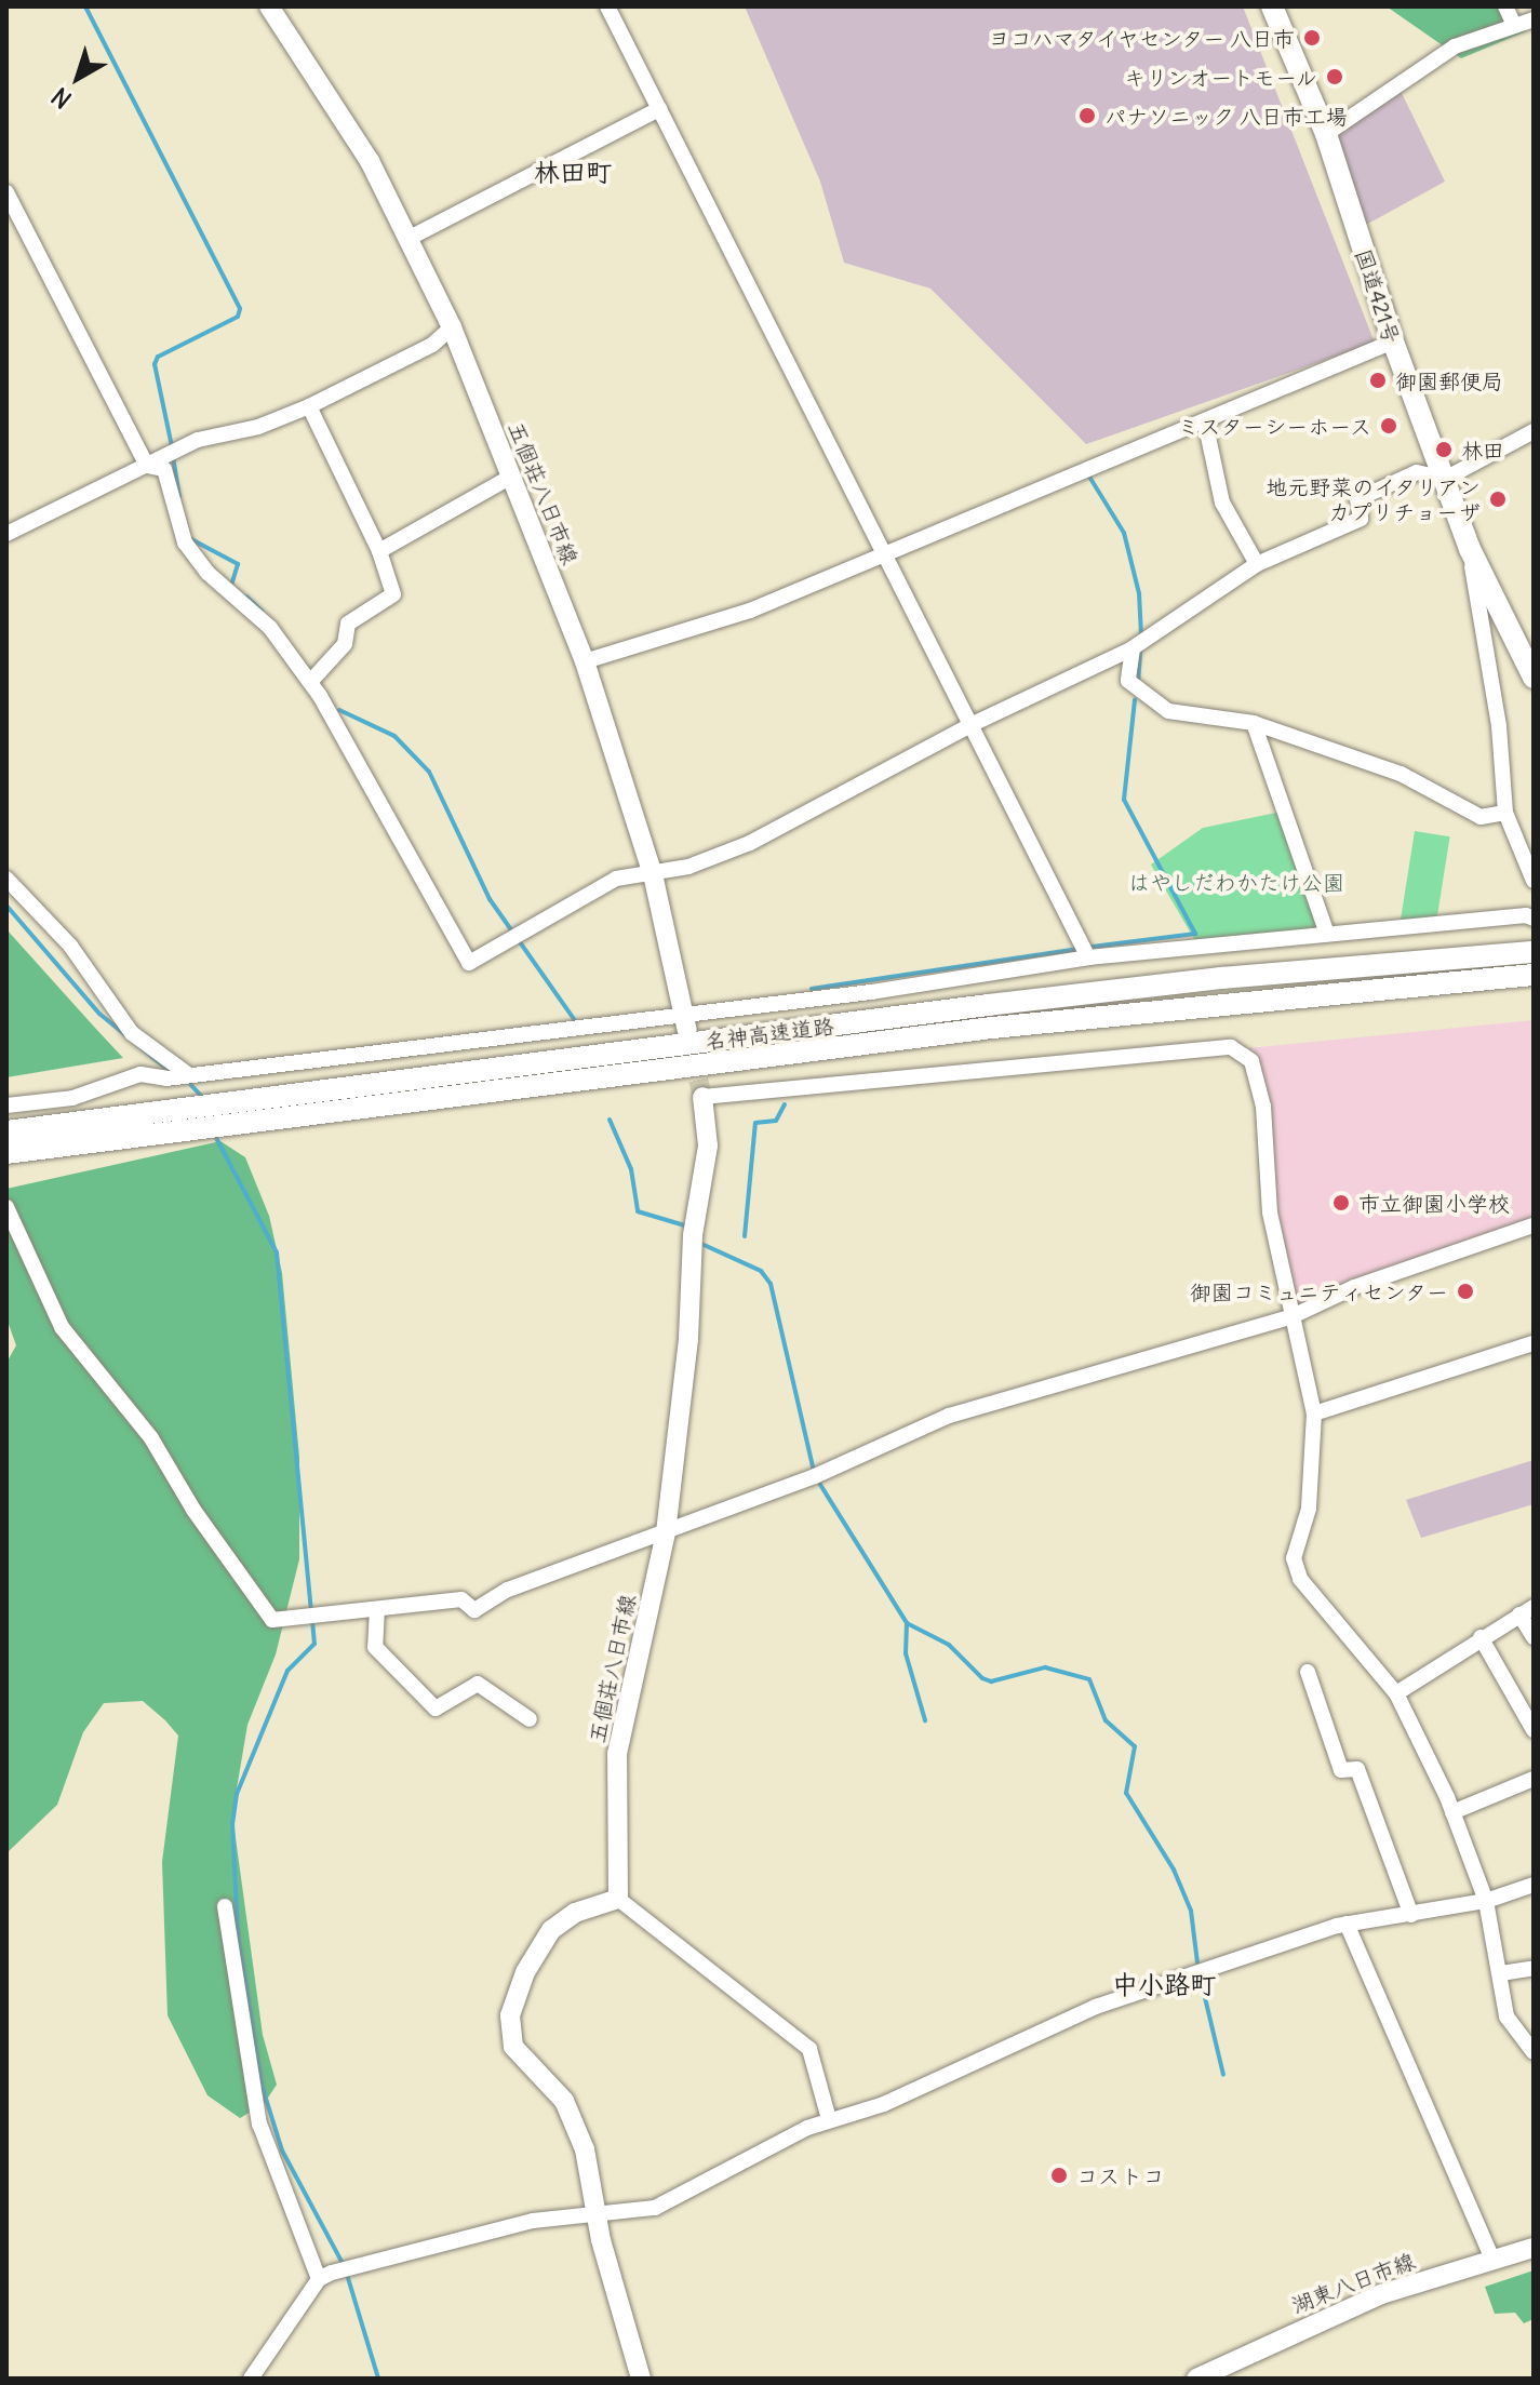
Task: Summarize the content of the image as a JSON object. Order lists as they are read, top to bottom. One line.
{"streets":{"highway":["国道421号","名神高速道路"],"main road":["五個荘八日市線","湖東八日市線"]},"districts":["林田町","中小路町"],"parks":["はやしだわかたけ公園"],"places":["ヨコハマタイヤセンター 八日市","キリンオートモール","パナソニック 八日市工場","御園郵便局","ミスターシーホース","林田","地元野菜のイタリアン カプリチョーザ","市立御園小学校","御園コミュニティセンター","コストコ"],"north":"bottom left"}
